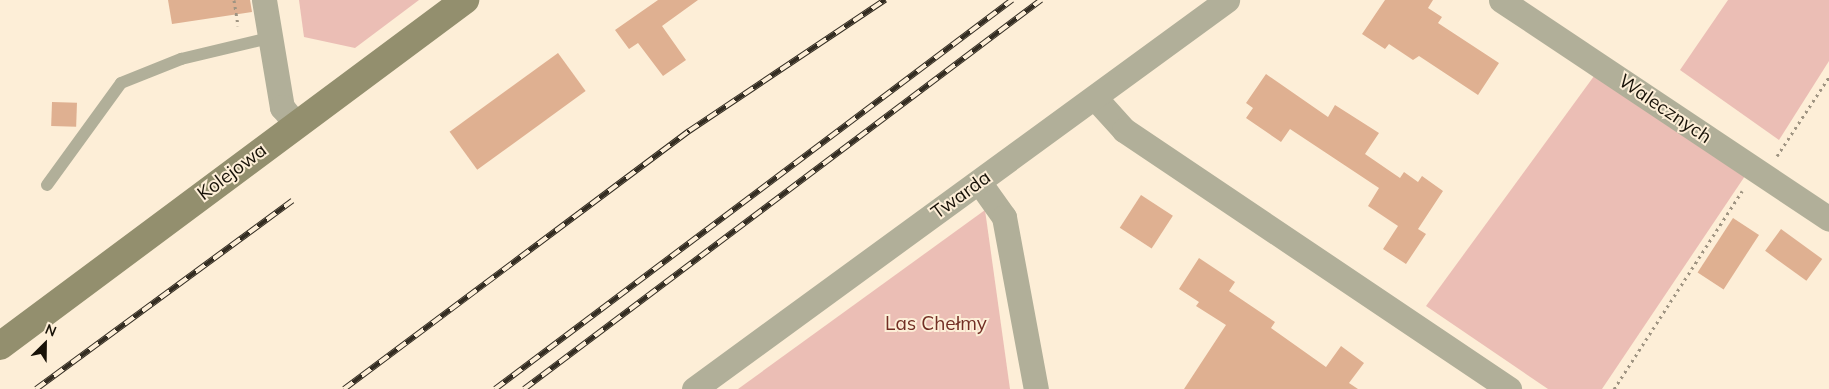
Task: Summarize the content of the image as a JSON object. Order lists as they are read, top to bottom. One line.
{"streets":{"street":["Walecznych","Kolejowa","Twarda"]},"parks":["Las Chełmy"],"north":"top right"}
